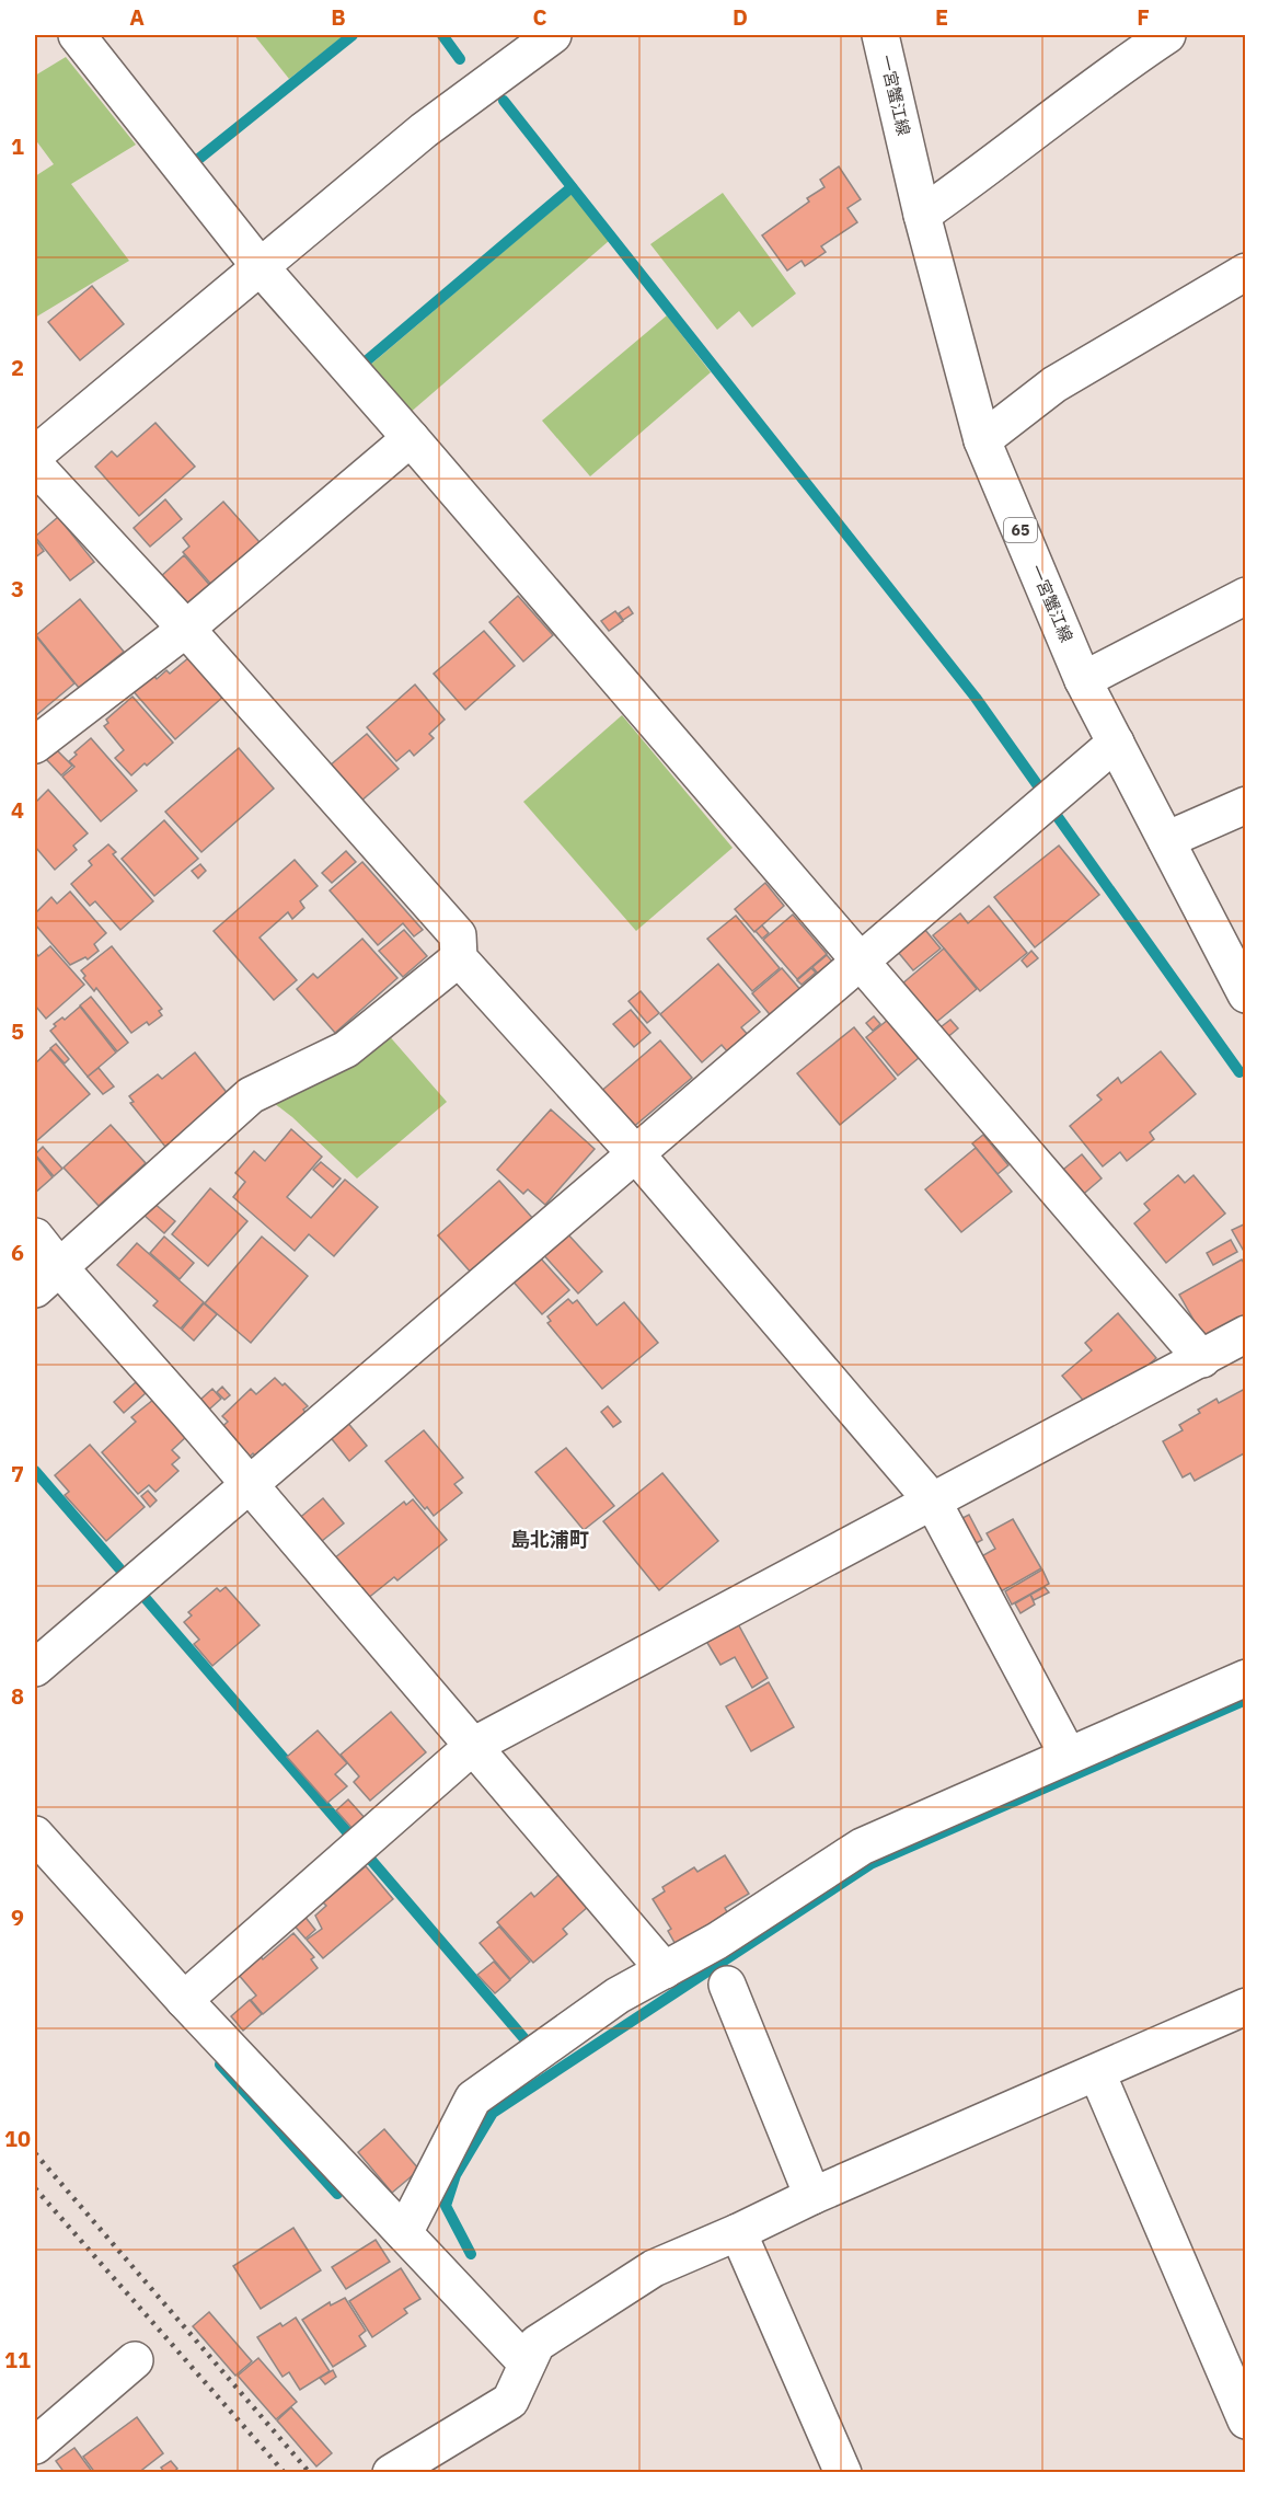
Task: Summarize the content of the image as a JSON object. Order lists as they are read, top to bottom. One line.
{"streets":{"street":["一宮蟹江線","65"]},"districts":["島北浦町"],"grid":{"columns":["A","B","C","D","E","F"],"rows":["1","2","3","4","5","6","7","8","9","10","11"]}}
